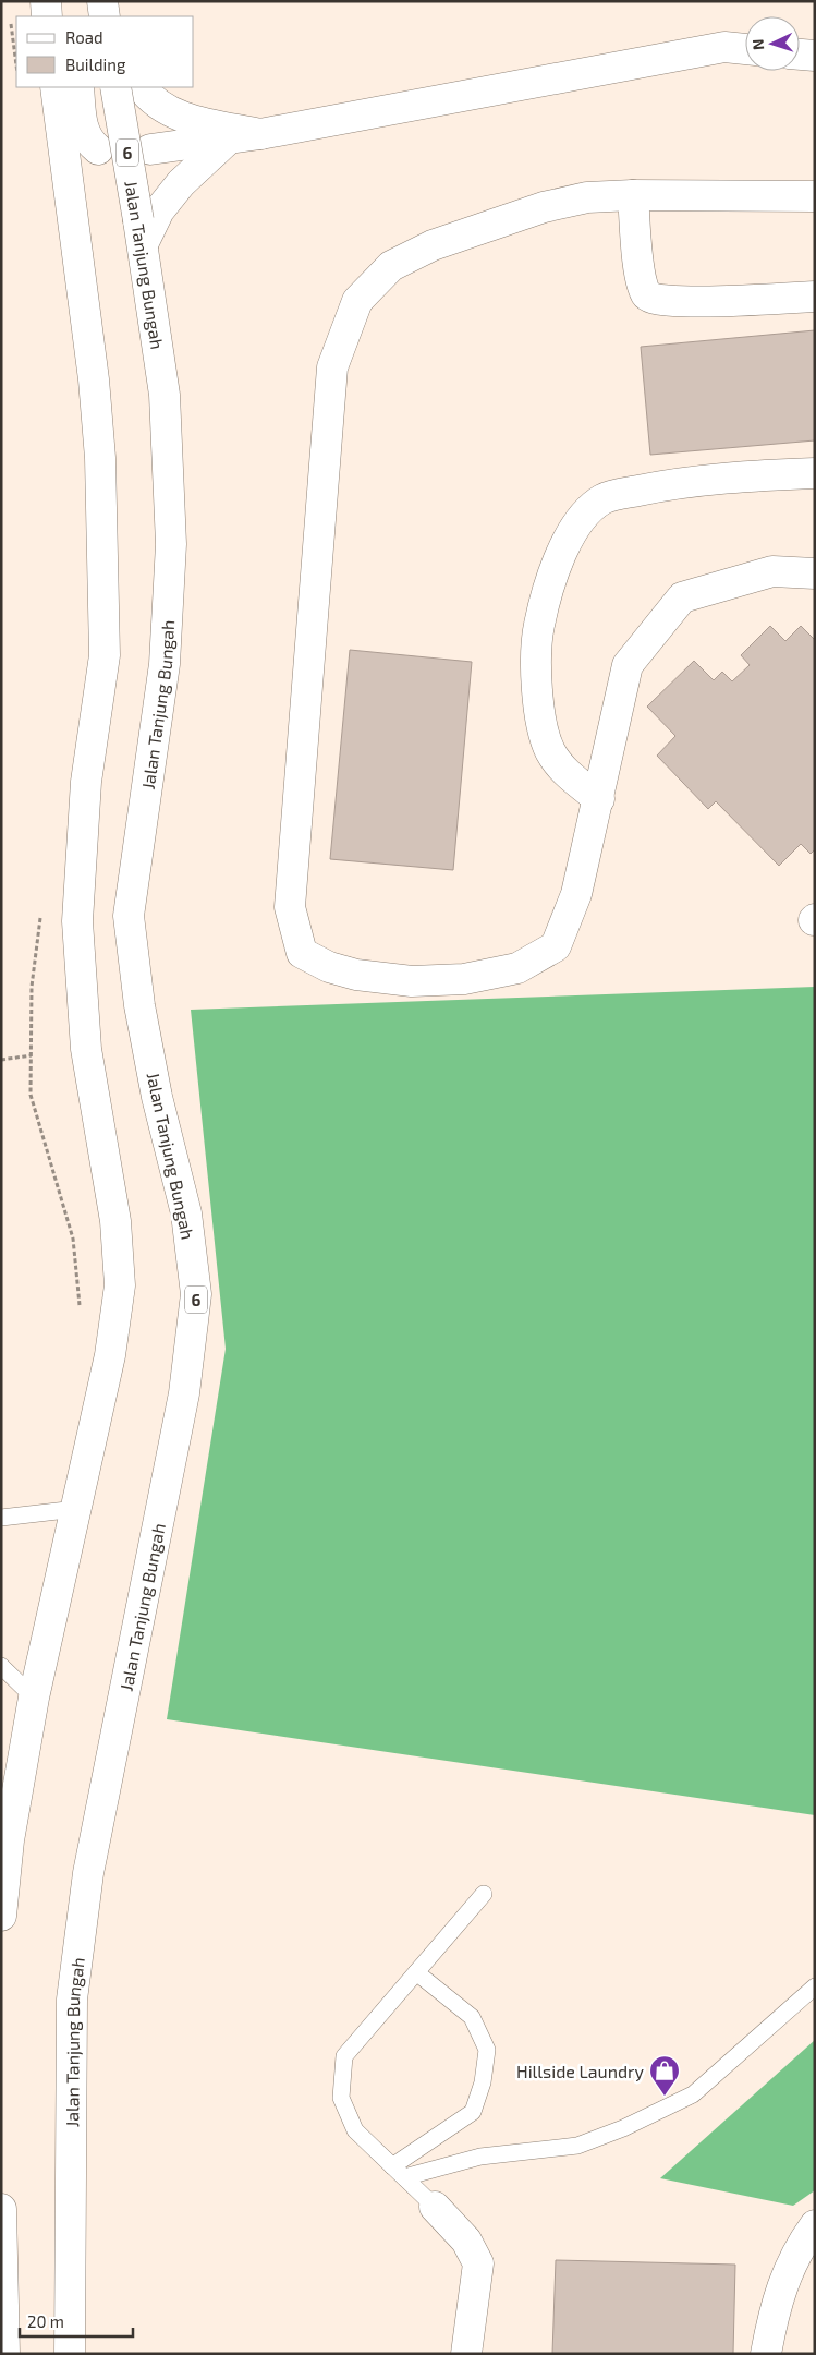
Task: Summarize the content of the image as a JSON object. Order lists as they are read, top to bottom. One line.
{"streets":{"main road":["6","Jalan Tanjung Bungah"]},"places":{"shop":["Hillside Laundry"]},"legend":["Road","Building"],"scale_bar":"20 m","north":"left"}
